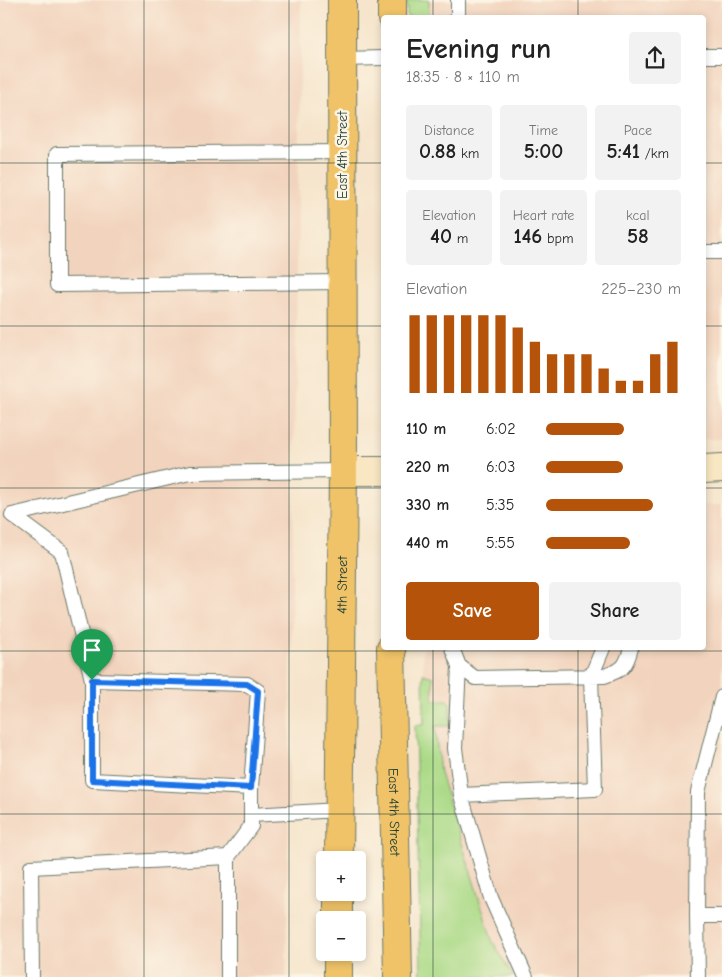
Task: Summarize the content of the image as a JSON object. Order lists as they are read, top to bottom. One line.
{"streets":{"main road":["East 4th Street","4th Street"]},"crossings":[["East 4th Street","4th Street"]],"page":{"heading":["Evening run","18:35 · 8 × 110 m"],"stats":[["Distance","0.88 km"],["Time","5:00"],["Pace","5:41 /km"],["Elevation","40 m"],["Heart rate","146 bpm"],["kcal","58"]],"chart":["Elevation","225–230 m"],"list":[{"name":"110 m","note":"6:02"},{"name":"220 m","note":"6:03"},{"name":"330 m","note":"5:35"},{"name":"440 m","note":"5:55"}],"buttons":["Save","Share"],"map_buttons":["+","−"]}}
